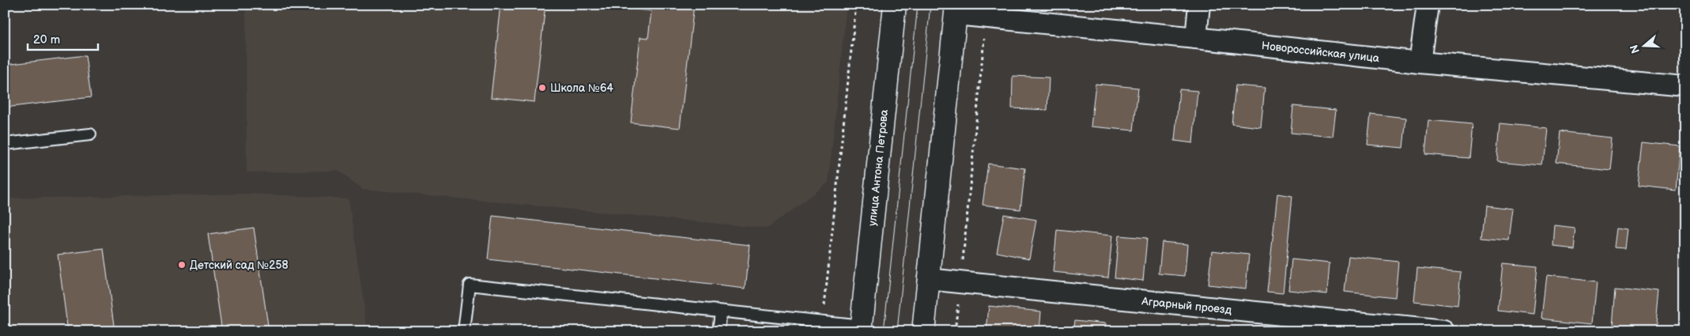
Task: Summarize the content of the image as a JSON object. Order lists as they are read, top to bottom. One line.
{"streets":{"main road":["улица Антона Петрова"],"street":["Новороссийская улица","Аграрный проезд"]},"places":["Школа №64","Детский сад №258"],"scale_bar":"20 m","north":"left"}
